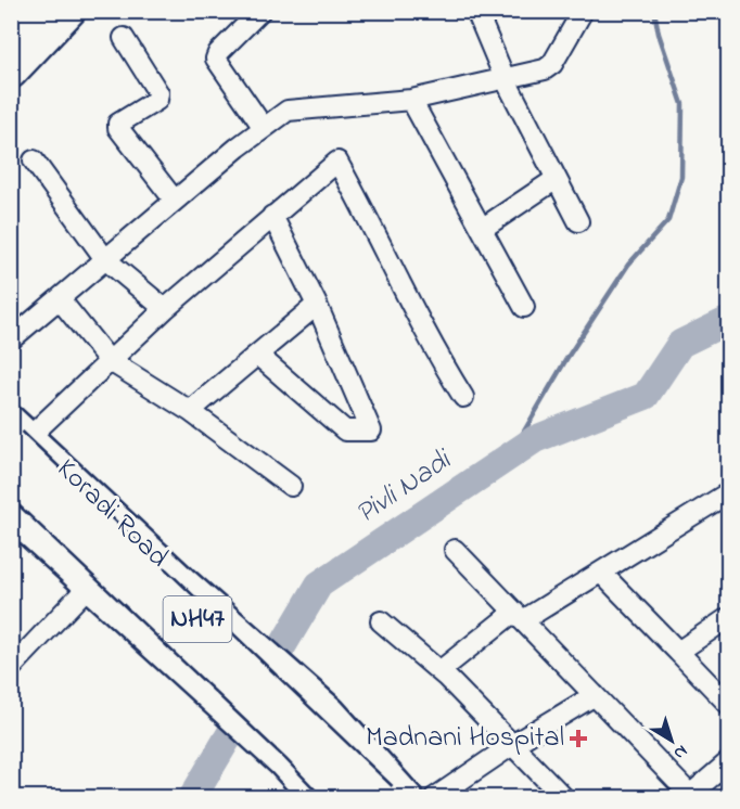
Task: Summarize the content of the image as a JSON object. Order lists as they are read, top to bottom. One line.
{"streets":{"highway":["NH47"],"main road":["Koradi Road"]},"crossings":[["Koradi Road","NH47"]],"water":["Pivli Nadi"],"places":{"health":["Madnani Hospital"]},"north":"bottom right"}
